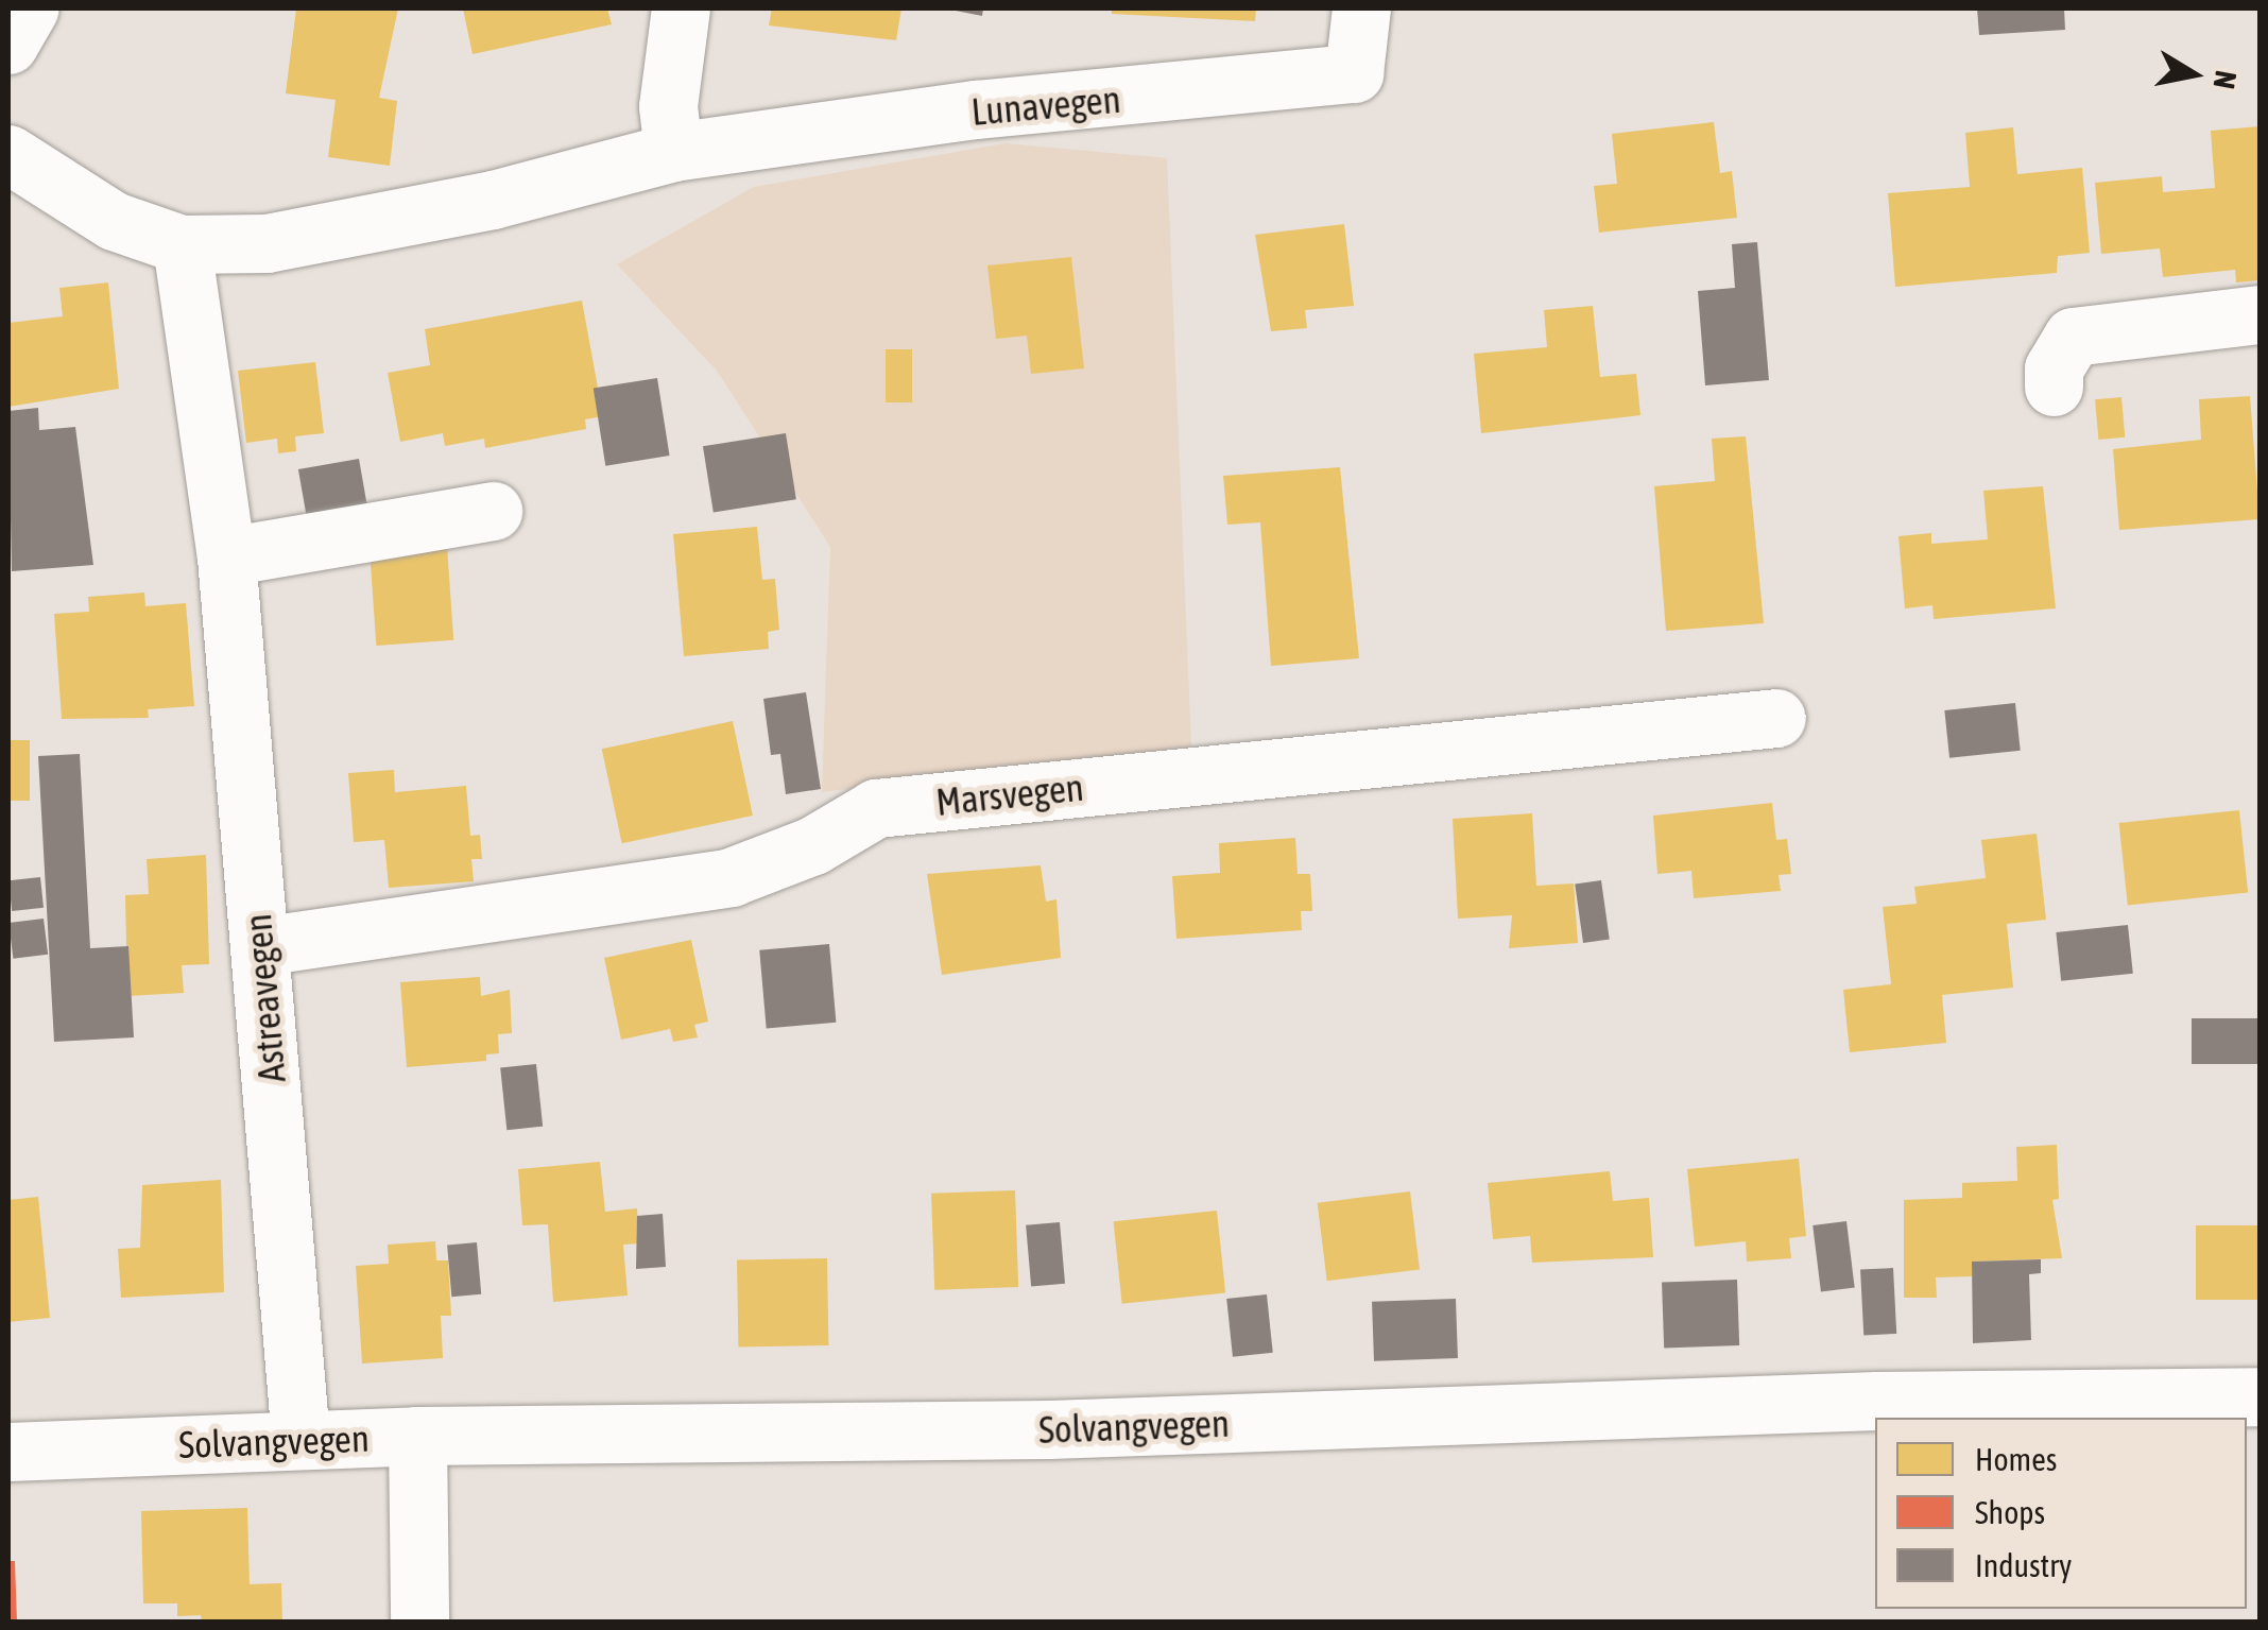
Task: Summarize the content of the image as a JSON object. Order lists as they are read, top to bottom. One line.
{"streets":{"street":["Lunavegen","Marsvegen","Astreavegen","Solvangvegen"]},"crossings":[["Lunavegen","Astreavegen"],["Marsvegen","Astreavegen"],["Astreavegen","Solvangvegen"]],"legend":["Homes","Shops","Industry"],"north":"right"}
